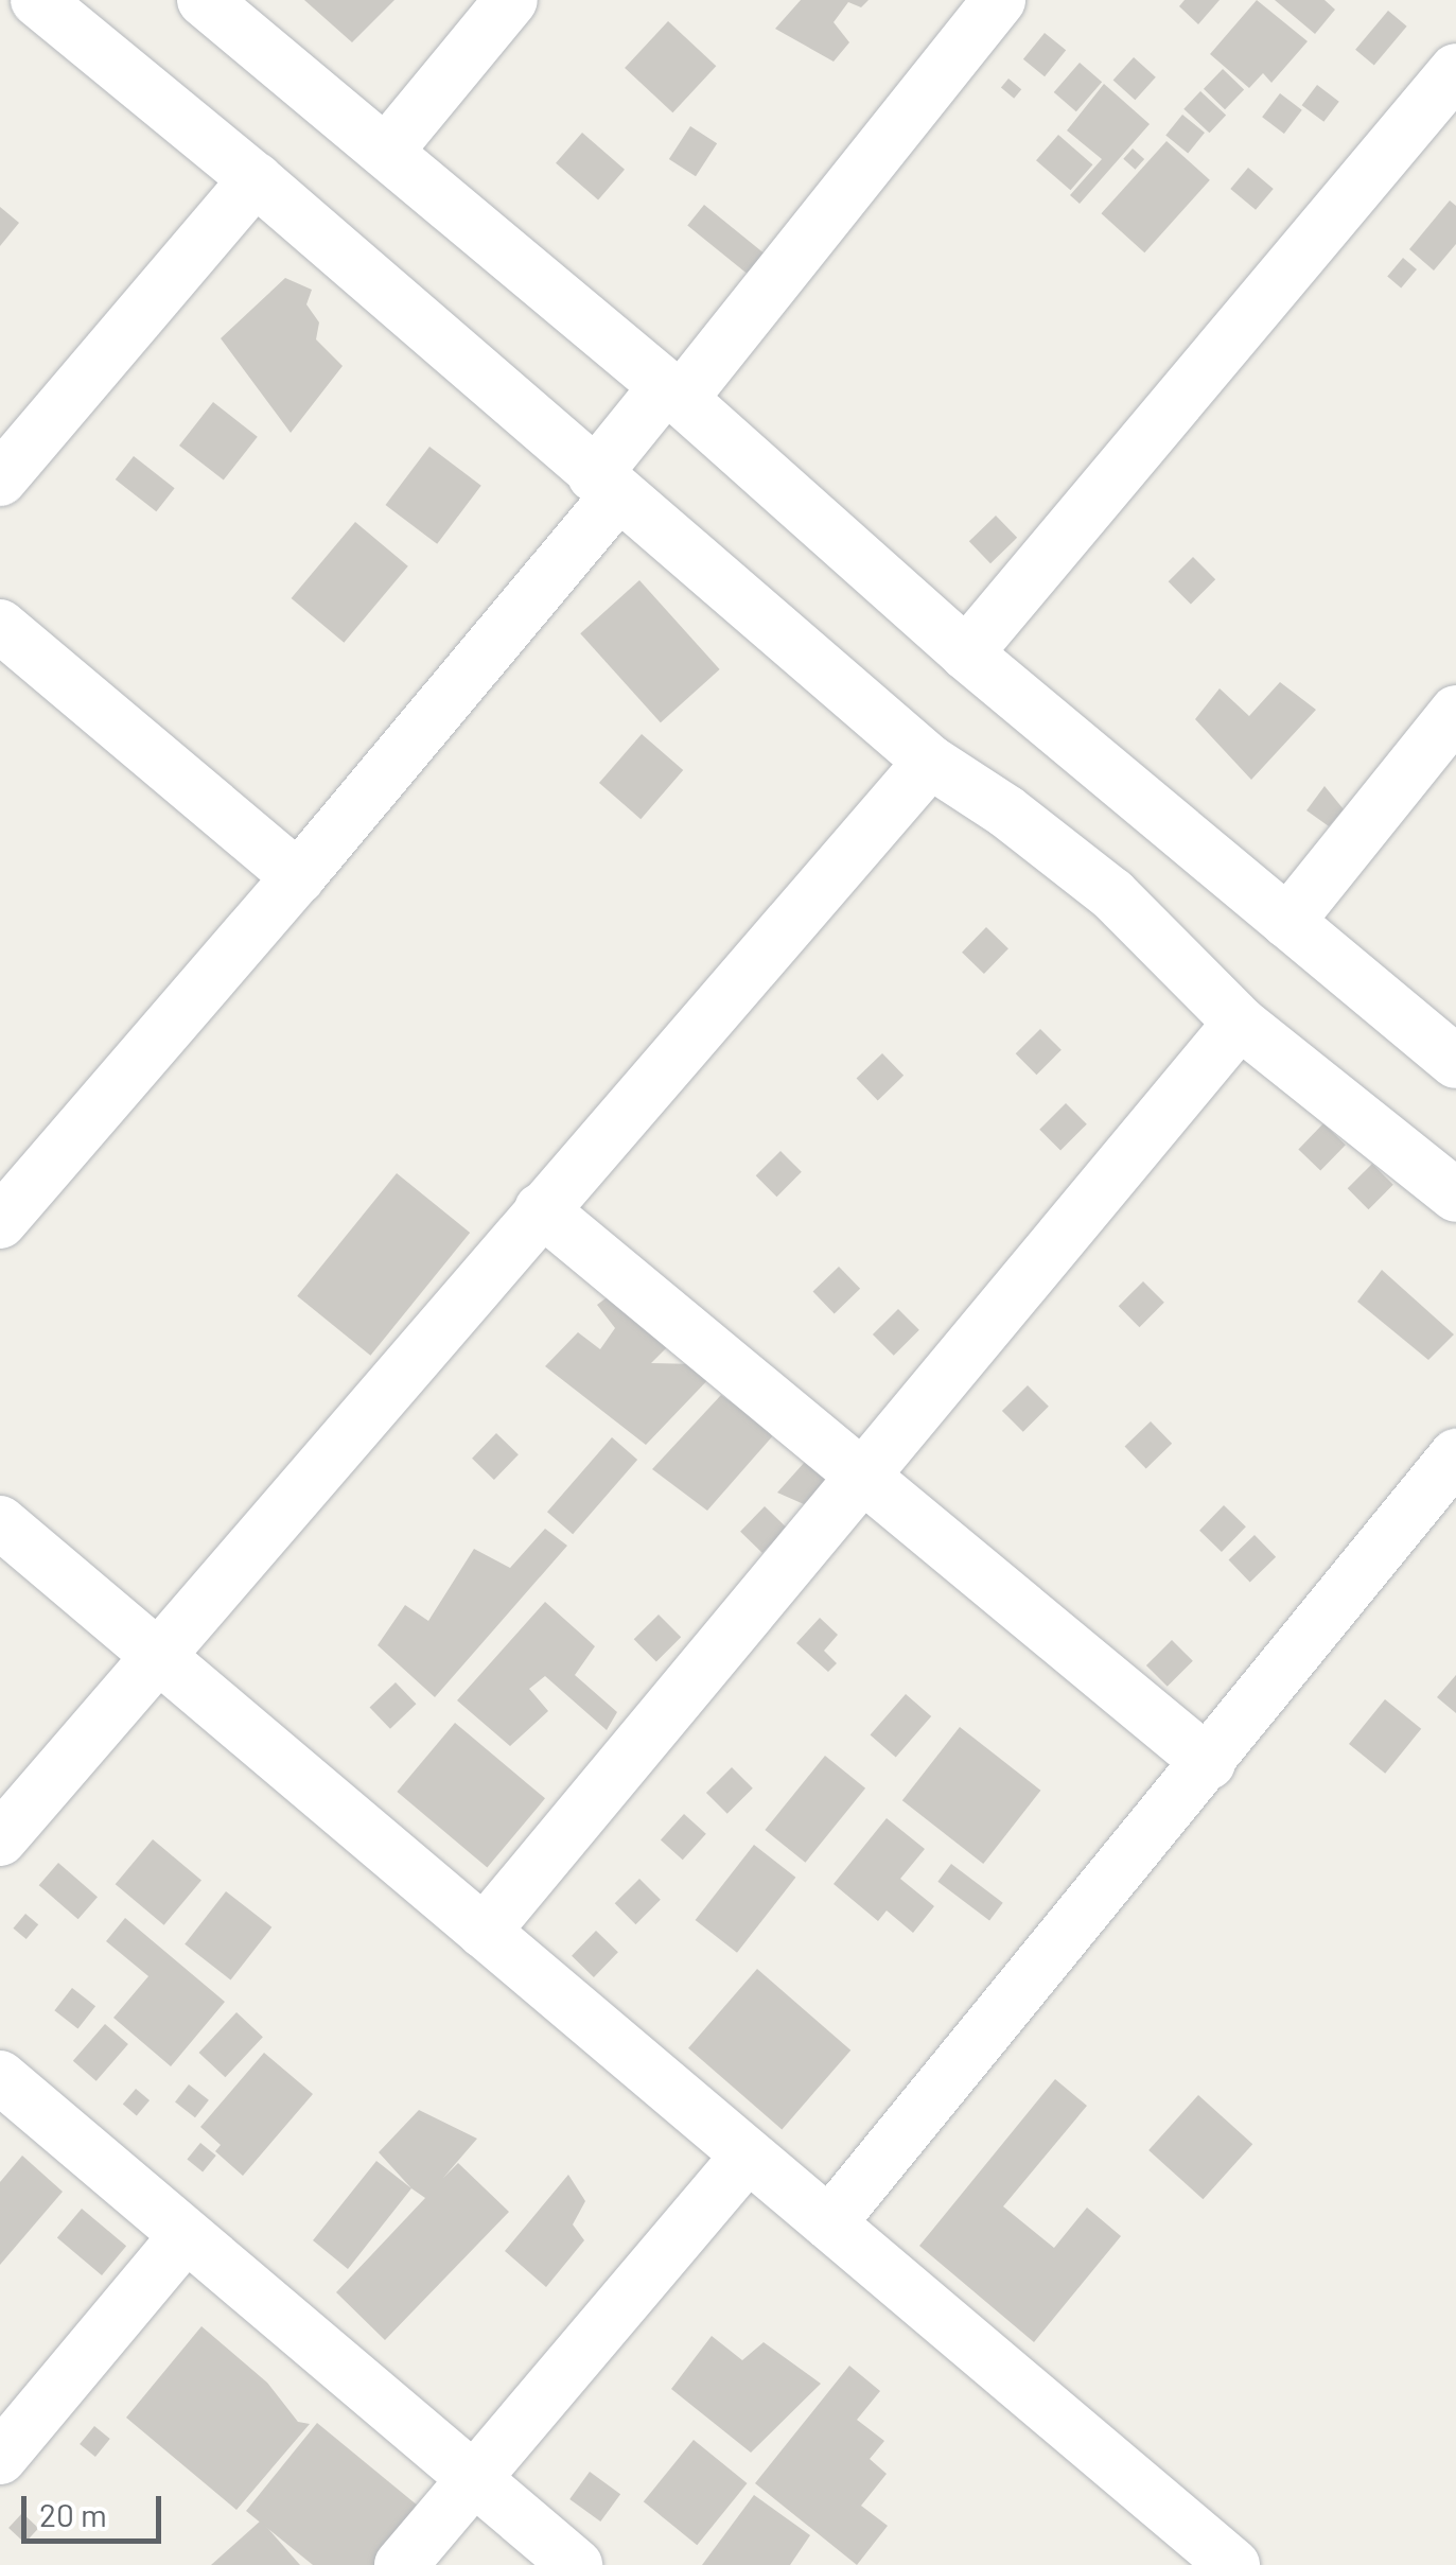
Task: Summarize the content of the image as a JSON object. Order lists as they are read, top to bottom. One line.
{"scale_bar":"20 m"}
